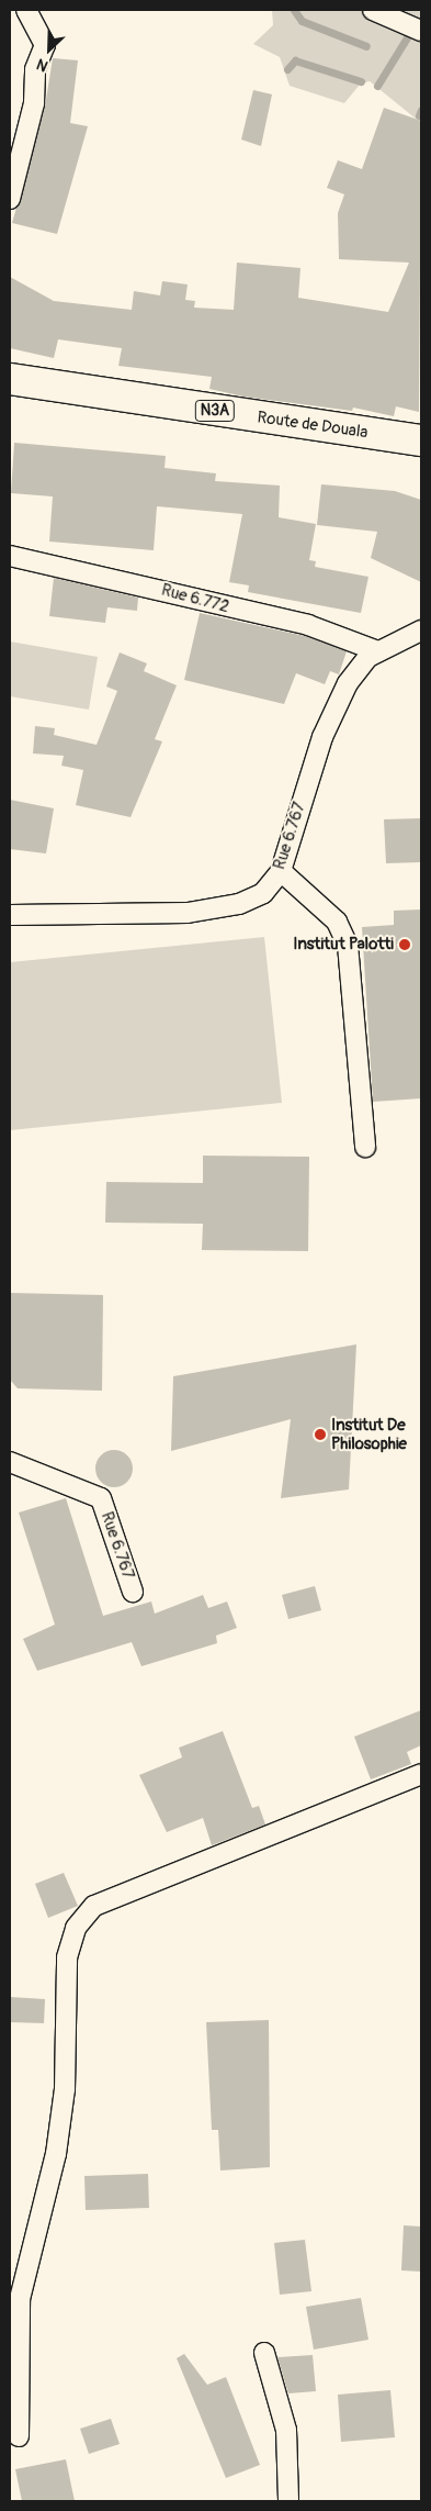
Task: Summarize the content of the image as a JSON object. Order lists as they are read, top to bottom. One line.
{"streets":{"highway":["N3A","Route de Douala"],"street":["Rue 6.772","Rue 6.767"]},"crossings":[["Rue 6.772","Rue 6.767"]],"places":["Institut Palotti","Institut De Philosophie"],"north":"bottom left"}
